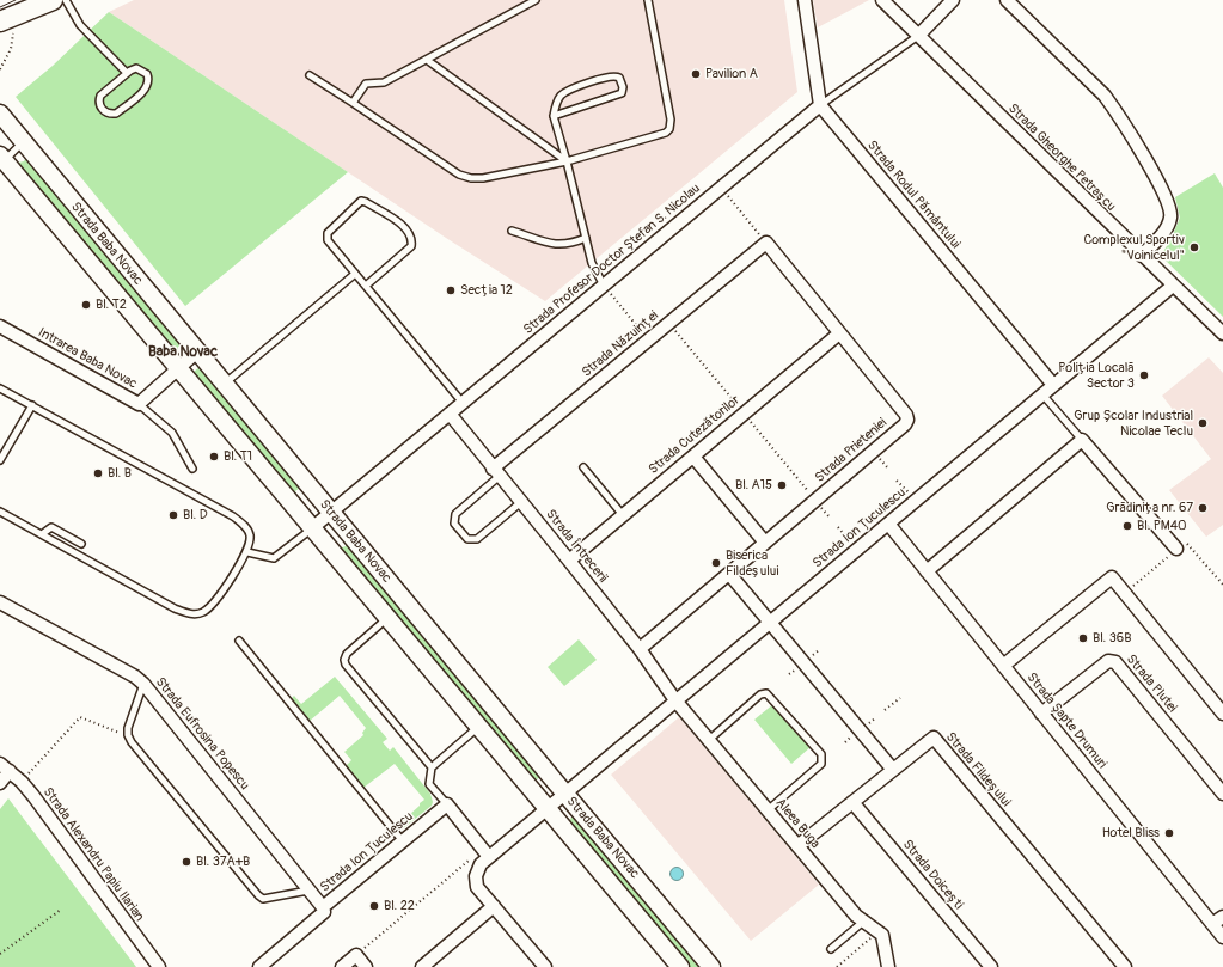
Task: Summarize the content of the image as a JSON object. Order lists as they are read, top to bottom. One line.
{"streets":{"main road":["Strada Baba Novac"],"street":["Strada Gheorghe Petrașcu","Strada Rodul Pământului","Strada Profesor Doctor Ștefan S. Nicolau","Strada Năzuinței","Intrarea Baba Novac","Strada Cutezătorilor","Strada Prieteniei","Strada Ion Țuculescu","Strada Întrecerii","Strada Plutei","Strada Șapte Drumuri","Strada Eufrosina Popescu","Strada Fildeșului","Aleea Buga","Strada Alexandru Papiu Ilarian","Strada Doicești"]},"crossings":[["Strada Gheorghe Petrașcu","Strada Profesor Doctor Ștefan S. Nicolau"],["Strada Gheorghe Petrașcu","Strada Ion Țuculescu"],["Strada Rodul Pământului","Strada Profesor Doctor Ștefan S. Nicolau"],["Strada Rodul Pământului","Strada Ion Țuculescu"],["Strada Baba Novac","Strada Profesor Doctor Ștefan S. Nicolau"],["Strada Baba Novac","Intrarea Baba Novac"],["Strada Baba Novac","Strada Ion Țuculescu"],["Strada Profesor Doctor Ștefan S. Nicolau","Strada Întrecerii"],["Strada Năzuinței","Strada Prieteniei"],["Strada Năzuinței","Strada Întrecerii"],["Strada Cutezătorilor","Strada Prieteniei"],["Strada Cutezătorilor","Strada Întrecerii"],["Strada Prieteniei","Strada Întrecerii"],["Strada Ion Țuculescu","Strada Întrecerii"],["Strada Ion Țuculescu","Strada Șapte Drumuri"],["Strada Ion Țuculescu","Strada Eufrosina Popescu"],["Strada Ion Țuculescu","Aleea Buga"],["Strada Întrecerii","Aleea Buga"],["Strada Plutei","Strada Șapte Drumuri"]],"districts":["Baba Novac"],"places":["Pavilion A","Complexul Sportiv \"Voinicelul\"","Secția 12","Bl. T2","Poliția Locală Sector 3","Grup Școlar Industrial Nicolae Teclu","Bl. T1","Bl. B","Bl. A15","Grădinița nr. 67","Bl. D","Bl. PM40","Biserica Fildeșului","Bl. 36B","Hotel Bliss","Bl. 37A+B","Bl. 22"]}
